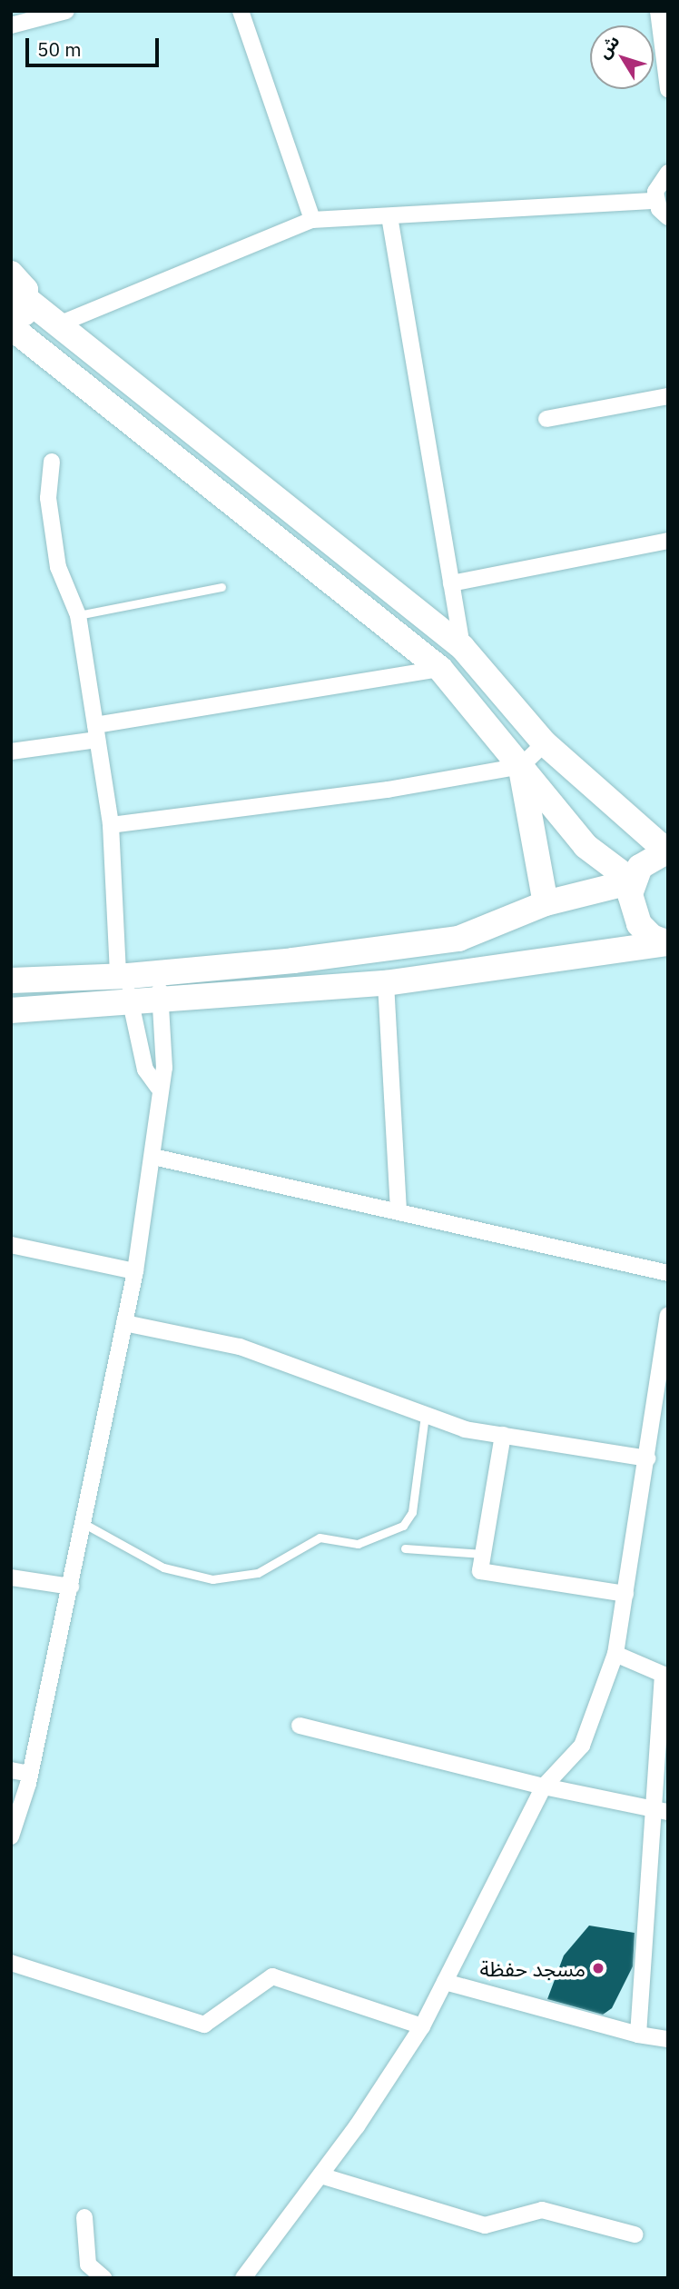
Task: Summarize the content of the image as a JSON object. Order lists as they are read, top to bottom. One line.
{"places":["مسجد حفظة"],"scale_bar":"50 m","north":"top left"}
